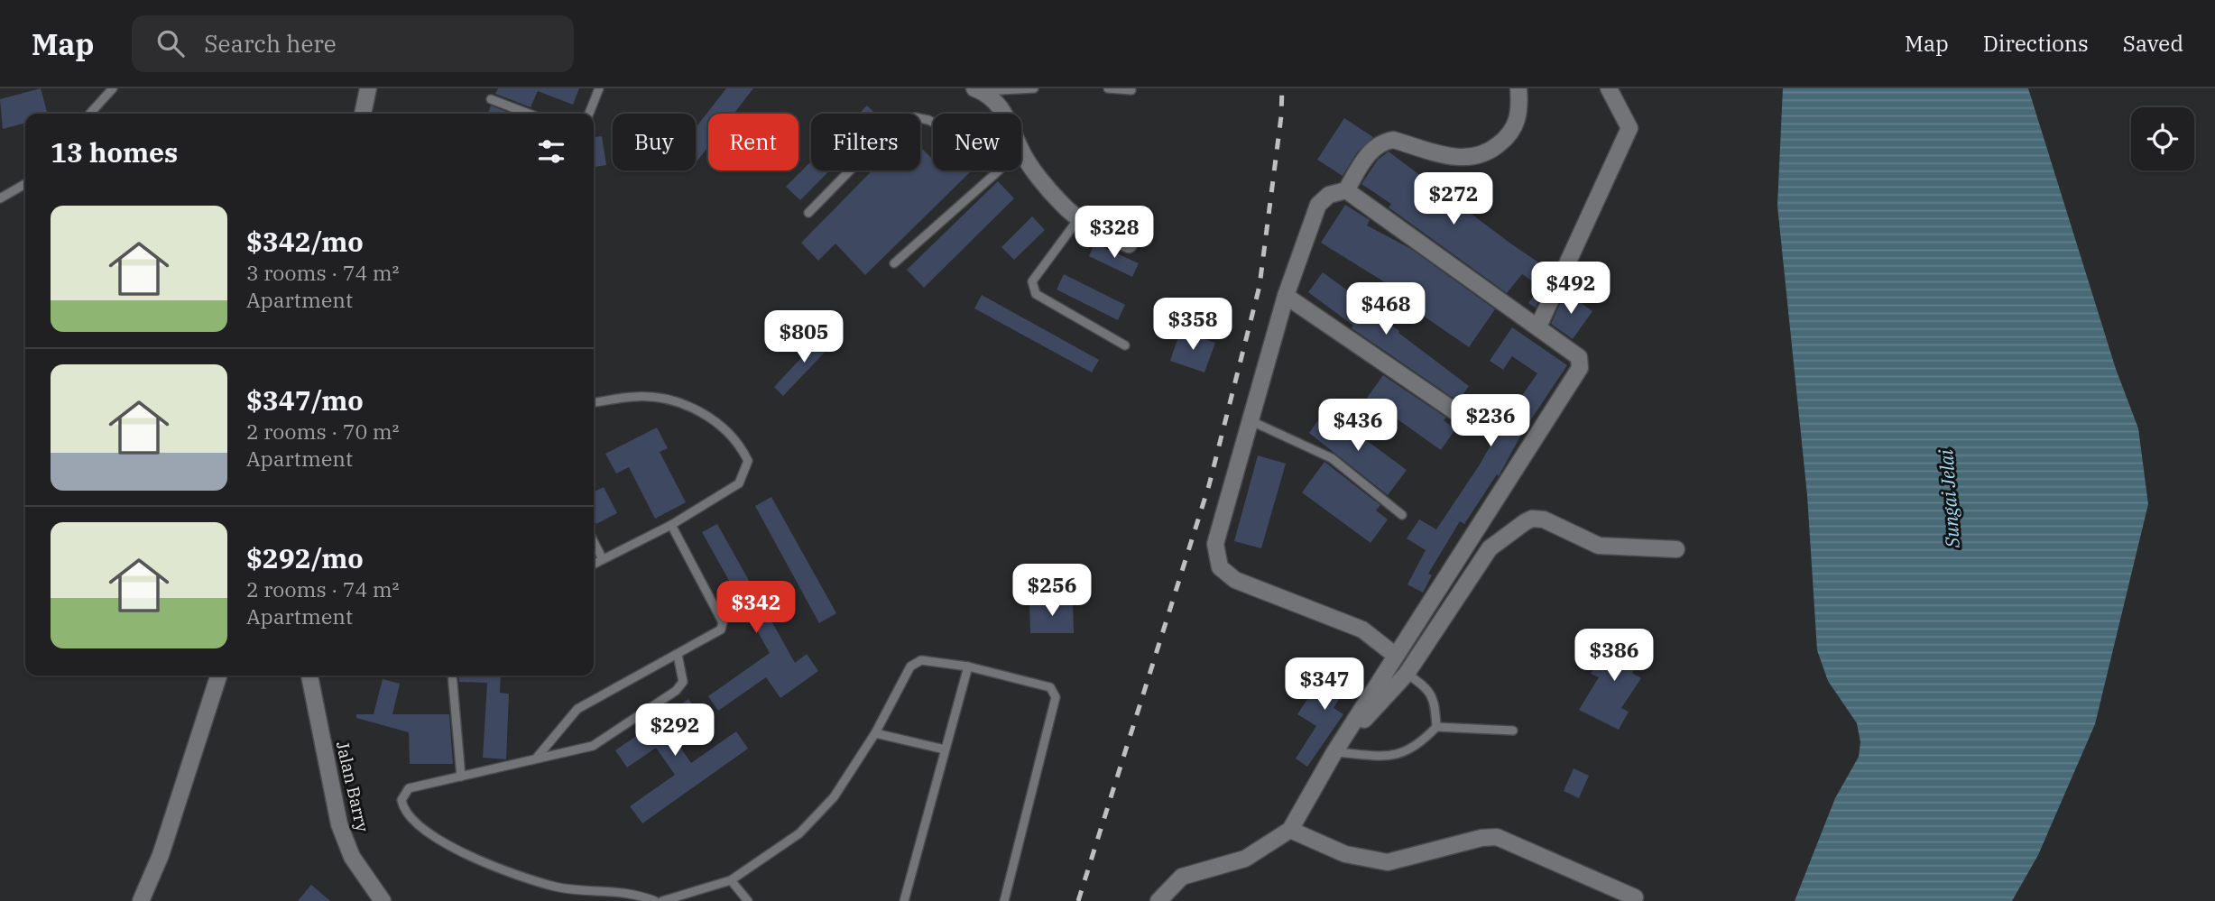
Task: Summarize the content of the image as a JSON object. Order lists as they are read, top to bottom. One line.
{"streets":{"street":["Jalan Barry"]},"water":["Sungai Jelai"],"page":{"header":"Map","search":"Search here","nav":["Map","Directions","Saved"],"chip":["Buy","Rent","Filters","New"],"heading":"13 homes","price":["$272","$328","$492","$468","$358","$805","$236","$436","$256","$342","$386","$347","$292"],"list":[{"name":"$342/mo","note":"3 rooms · 74 m² · Apartment"},{"name":"$347/mo","note":"2 rooms · 70 m² · Apartment"},{"name":"$292/mo","note":"2 rooms · 74 m² · Apartment"}]}}
